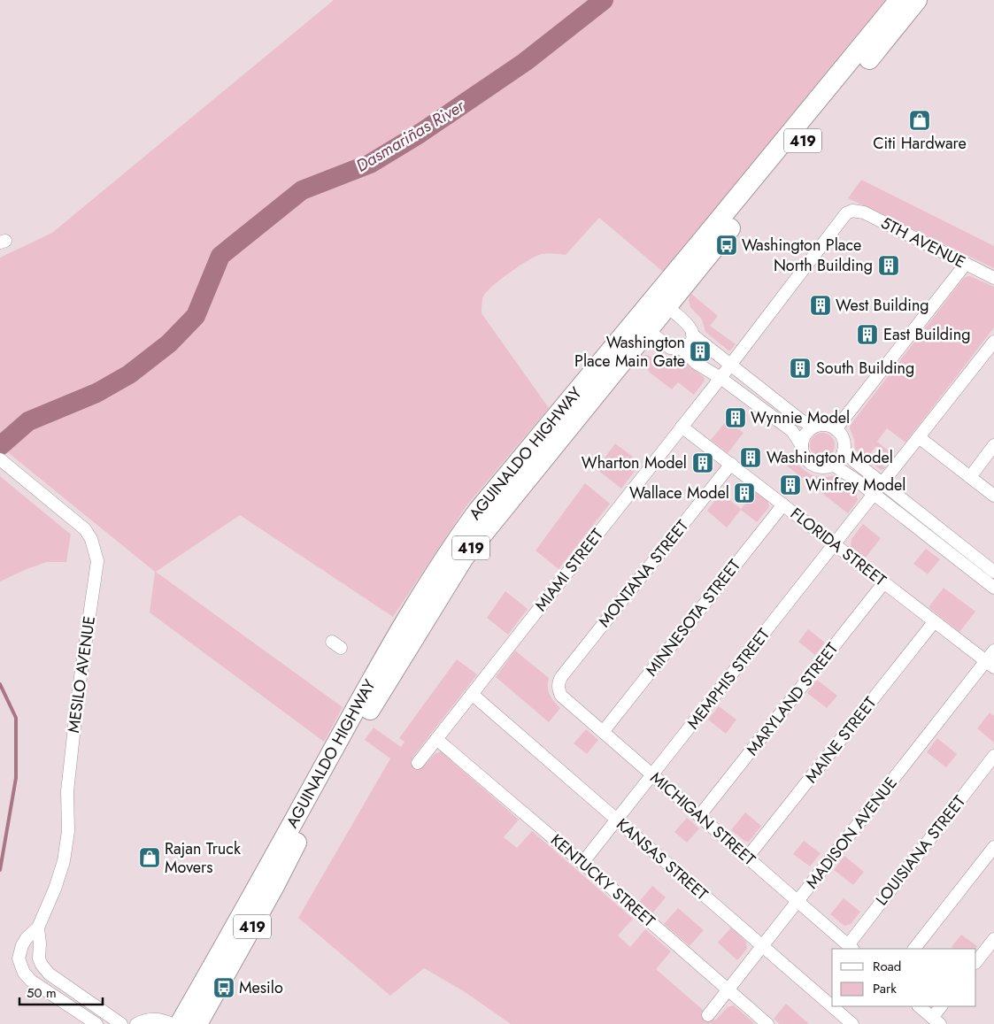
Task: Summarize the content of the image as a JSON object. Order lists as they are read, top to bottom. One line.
{"streets":{"main road":["419","AGUINALDO HIGHWAY"],"street":["5TH AVENUE","FLORIDA STREET","MIAMI STREET","MONTANA STREET","MINNESOTA STREET","MESILO AVENUE","MEMPHIS STREET","MARYLAND STREET","MAINE STREET","MICHIGAN STREET","MADISON AVENUE","LOUISIANA STREET","KANSAS STREET","KENTUCKY STREET"]},"crossings":[["5TH AVENUE","MIAMI STREET"],["FLORIDA STREET","MIAMI STREET"],["FLORIDA STREET","MONTANA STREET"],["FLORIDA STREET","MINNESOTA STREET"],["FLORIDA STREET","MEMPHIS STREET"],["FLORIDA STREET","MARYLAND STREET"],["FLORIDA STREET","MAINE STREET"],["FLORIDA STREET","MADISON AVENUE"],["MIAMI STREET","KANSAS STREET"],["MIAMI STREET","KENTUCKY STREET"],["MONTANA STREET","MICHIGAN STREET"],["MINNESOTA STREET","MICHIGAN STREET"],["MEMPHIS STREET","MICHIGAN STREET"],["MEMPHIS STREET","KANSAS STREET"],["MEMPHIS STREET","KENTUCKY STREET"],["MARYLAND STREET","MICHIGAN STREET"],["MAINE STREET","MICHIGAN STREET"],["MICHIGAN STREET","MADISON AVENUE"],["MICHIGAN STREET","LOUISIANA STREET"],["MADISON AVENUE","KANSAS STREET"],["MADISON AVENUE","KENTUCKY STREET"]],"water":["Dasmariñas River"],"places":{"shop":["Citi Hardware","Rajan Truck Movers"],"bus stop":["Washington Place","Mesilo"],"building":["North Building","West Building","East Building","Washington Place Main Gate","South Building","Wynnie Model","Washington Model","Wharton Model","Winfrey Model","Wallace Model"]},"legend":["Road","Park"],"scale_bar":"50 m"}
